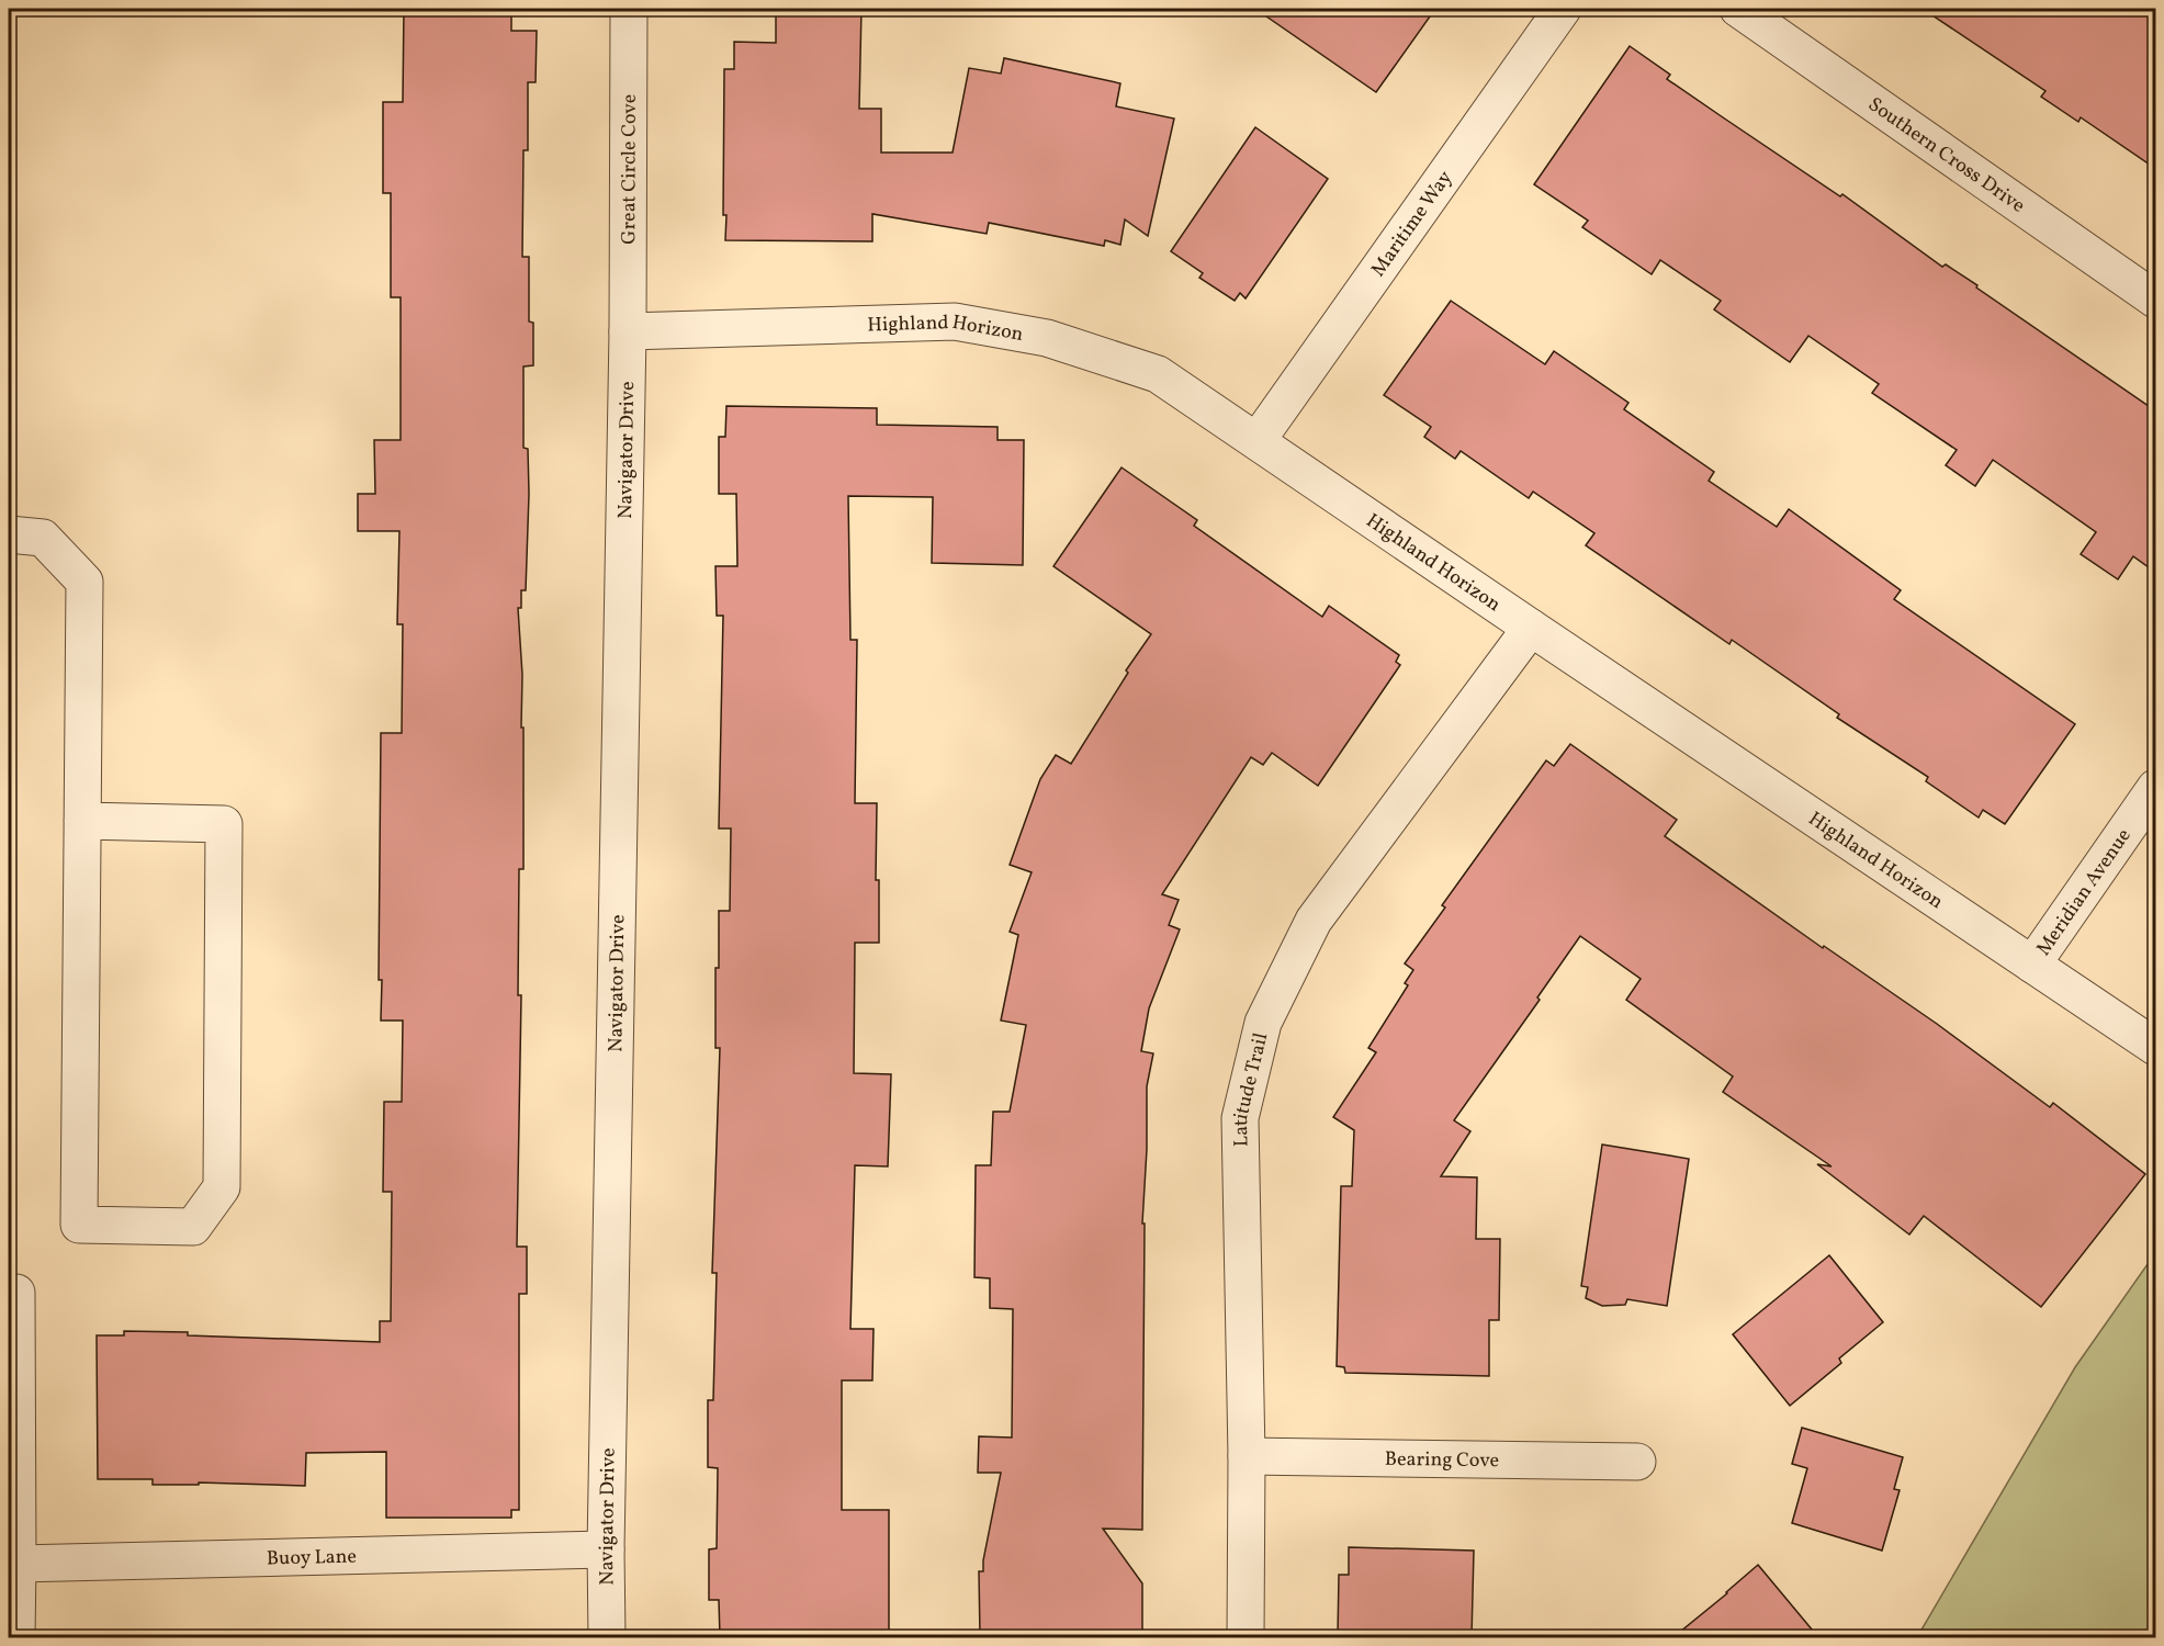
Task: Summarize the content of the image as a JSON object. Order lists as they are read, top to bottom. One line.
{"streets":{"street":["Southern Cross Drive","Great Circle Cove","Maritime Way","Highland Horizon","Navigator Drive","Meridian Avenue","Latitude Trail","Bearing Cove","Buoy Lane"]},"crossings":[["Great Circle Cove","Highland Horizon"],["Great Circle Cove","Navigator Drive"],["Maritime Way","Highland Horizon"],["Highland Horizon","Navigator Drive"],["Highland Horizon","Meridian Avenue"],["Highland Horizon","Latitude Trail"],["Navigator Drive","Buoy Lane"],["Latitude Trail","Bearing Cove"]]}
